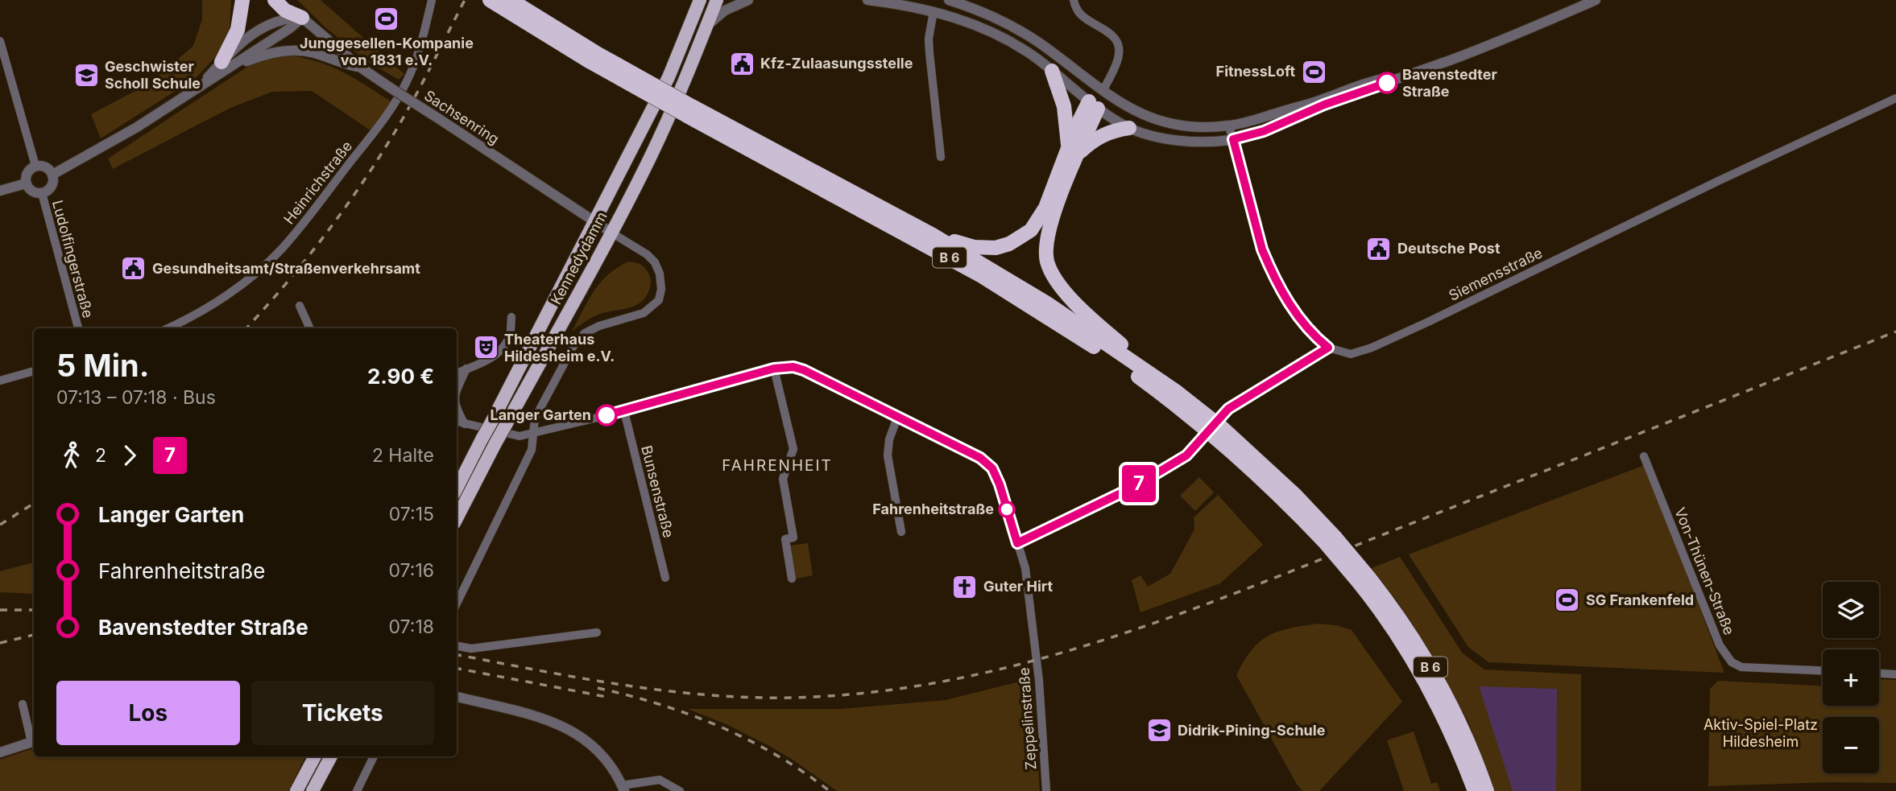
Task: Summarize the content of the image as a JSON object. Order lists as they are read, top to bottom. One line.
{"streets":{"highway":["B 6"],"main road":["Kennedydamm"],"street":["Sachsenring","Heinrichstraße","Ludolfingerstraße","Siemensstraße","Bunsenstraße","Von-Thünen-Straße","Zeppelinstraße"]},"crossings":[["Sachsenring","Kennedydamm"]],"districts":["FAHRENHEIT"],"parks":["Aktiv-Spiel-Platz Hildesheim"],"places":{"sports":["Junggesellen-Kompanie von 1831 e.V.","FitnessLoft","SG Frankenfeld"],"public building":["Kfz-Zulaasungsstelle","Deutsche Post","Gesundheitsamt/Straßenverkehrsamt"],"school or university":["Geschwister Scholl Schule","Didrik-Pining-Schule"],"other":["Bavenstedter Straße","Langer Garten","Fahrenheitstraße"],"theatre":["Theaterhaus Hildesheim e.V."],"church":["Guter Hirt"]},"lines":["bus line 7"],"page":{"on_map":"7","heading":["5 Min.","07:13 – 07:18 · Bus","2.90 €"],"legs":["2","7","2 Halte"],"list":[{"name":"Langer Garten","value":"07:15"},{"name":"Fahrenheitstraße","value":"07:16"},{"name":"Bavenstedter Straße","value":"07:18"}],"map_buttons":["+","−"],"buttons":["Los","Tickets"]}}
